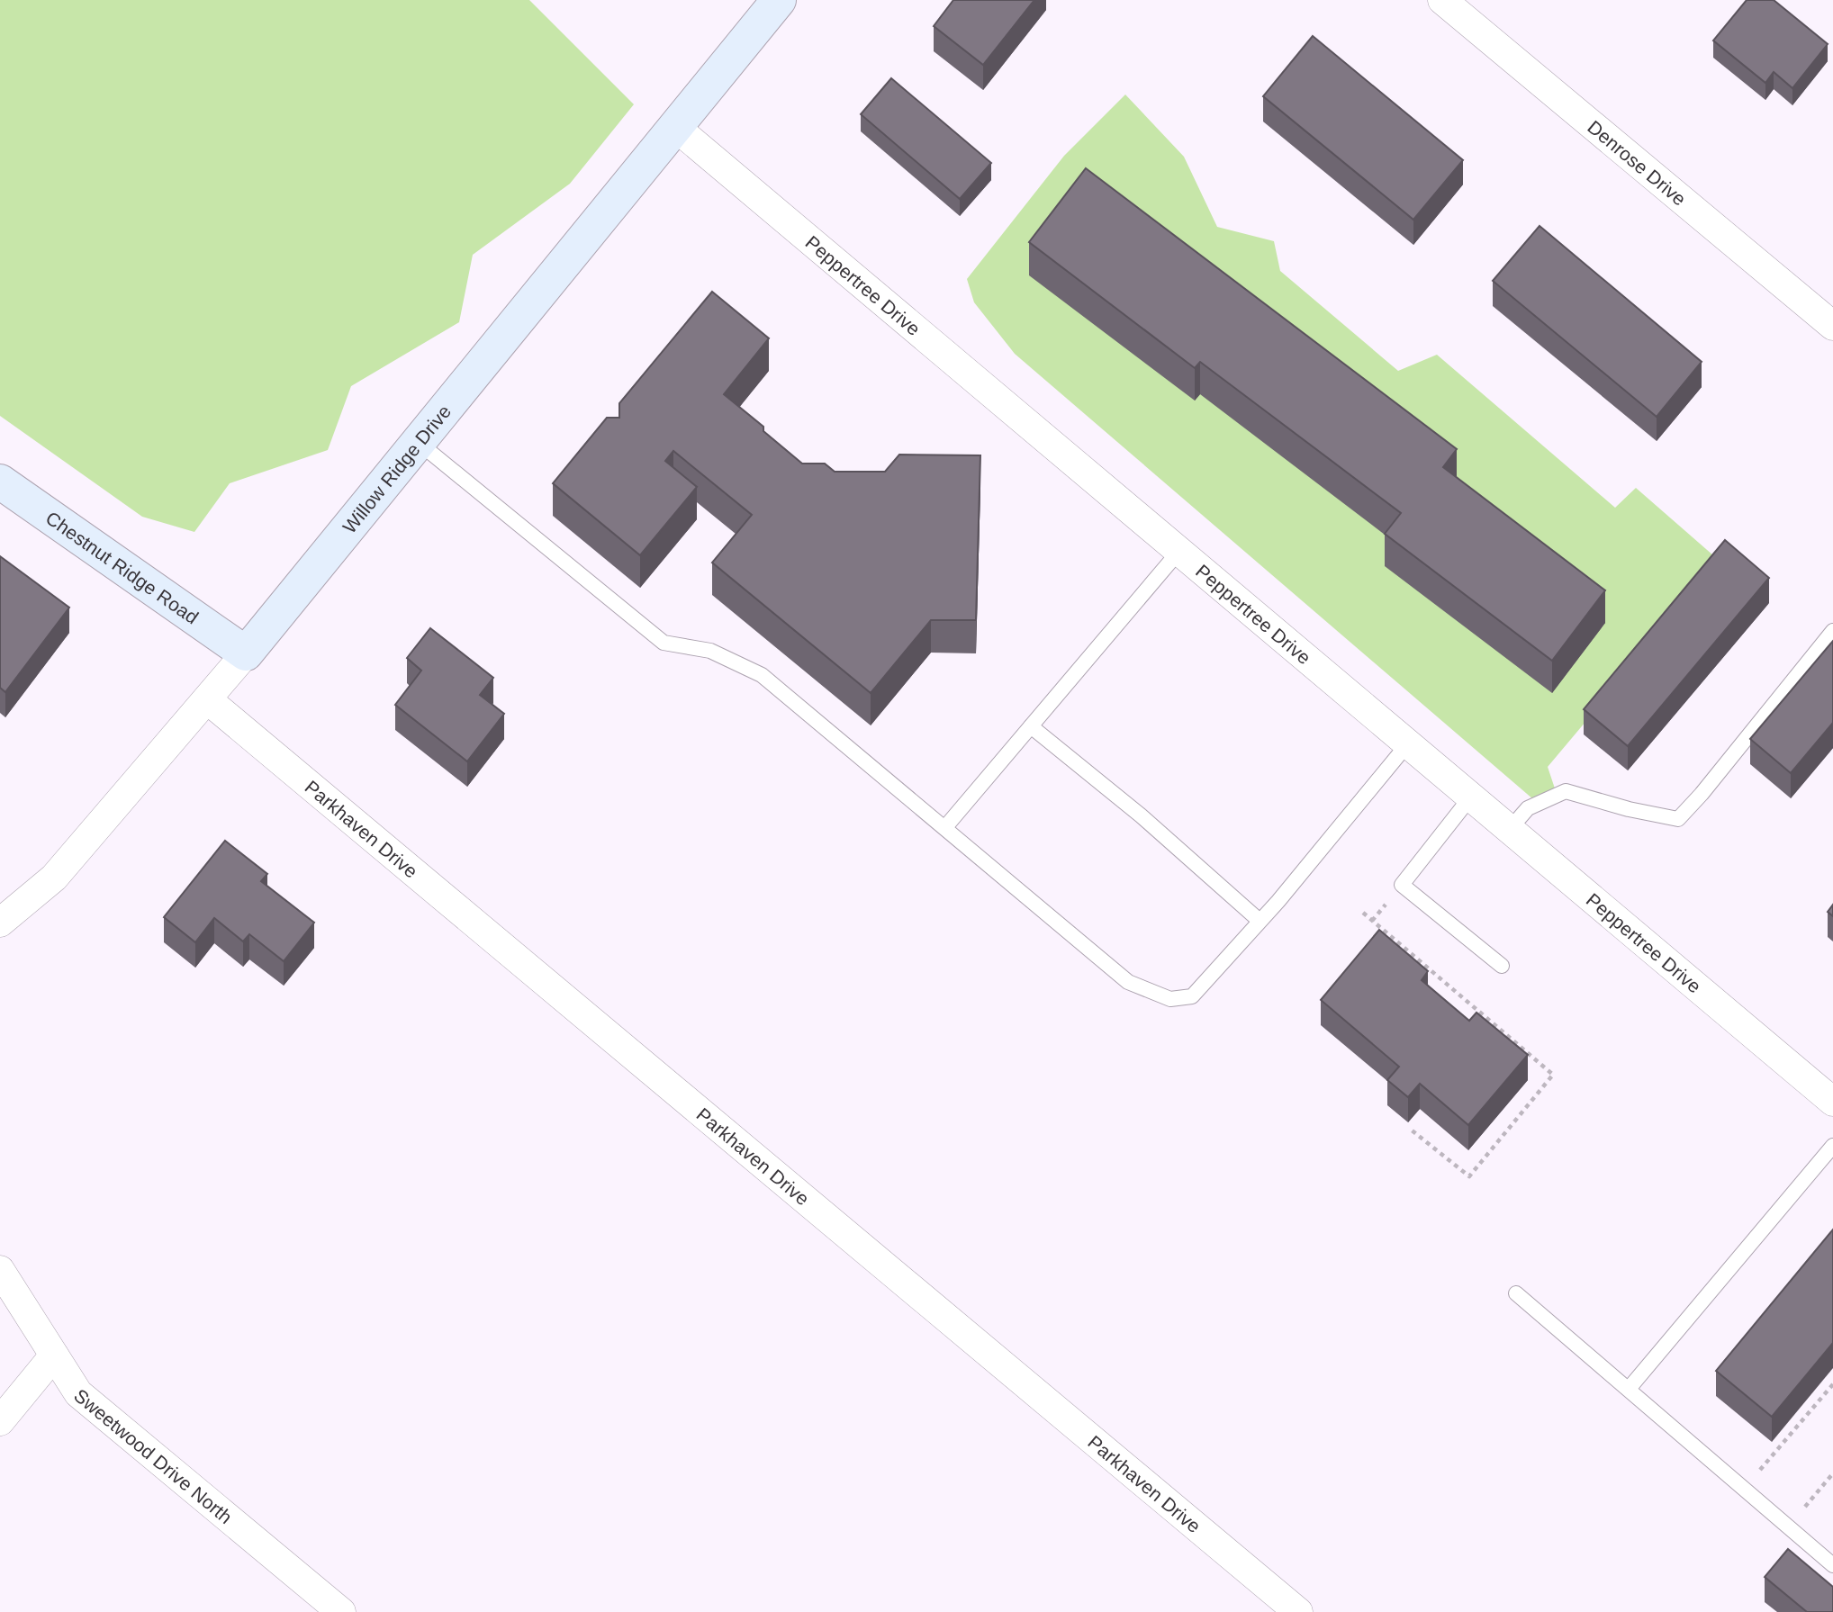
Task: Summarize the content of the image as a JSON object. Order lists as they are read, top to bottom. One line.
{"streets":{"street":["Denrose Drive","Peppertree Drive","Willow Ridge Drive","Chestnut Ridge Road","Parkhaven Drive","Sweetwood Drive North"]},"crossings":[["Peppertree Drive","Willow Ridge Drive"],["Willow Ridge Drive","Chestnut Ridge Road"],["Willow Ridge Drive","Parkhaven Drive"]]}
